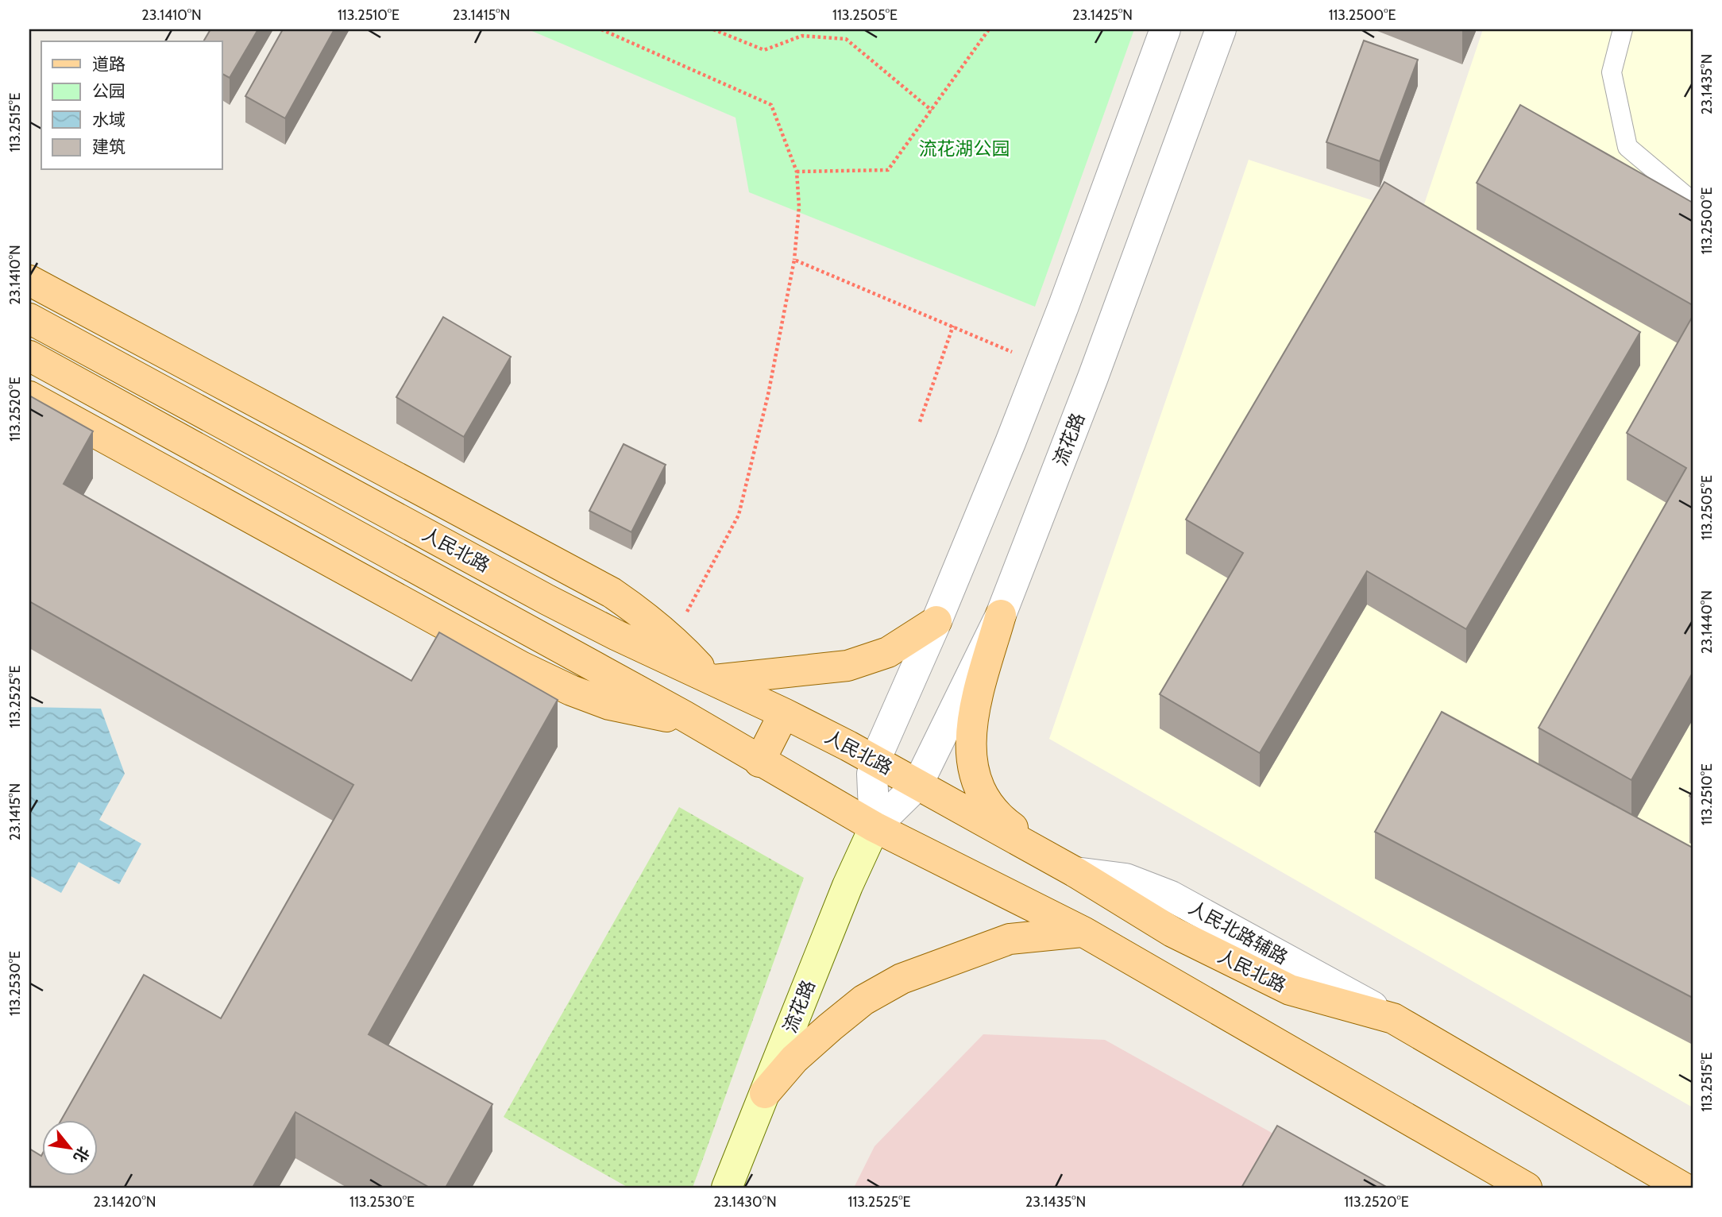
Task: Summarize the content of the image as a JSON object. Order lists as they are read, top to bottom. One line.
{"streets":{"main road":["流花路","人民北路"]},"crossings":[["流花路","人民北路"]],"parks":["流花湖公园"],"legend":["道路","公园","水域","建筑"],"north":"bottom right","coordinates":["23.1410°N","113.2510°E","23.1415°N","113.2505°E","23.1425°N","113.2500°E","23.1435°N","113.2515°E","113.2520°E","23.1440°N","113.2525°E","113.2530°E","23.1420°N","23.1430°N"]}
